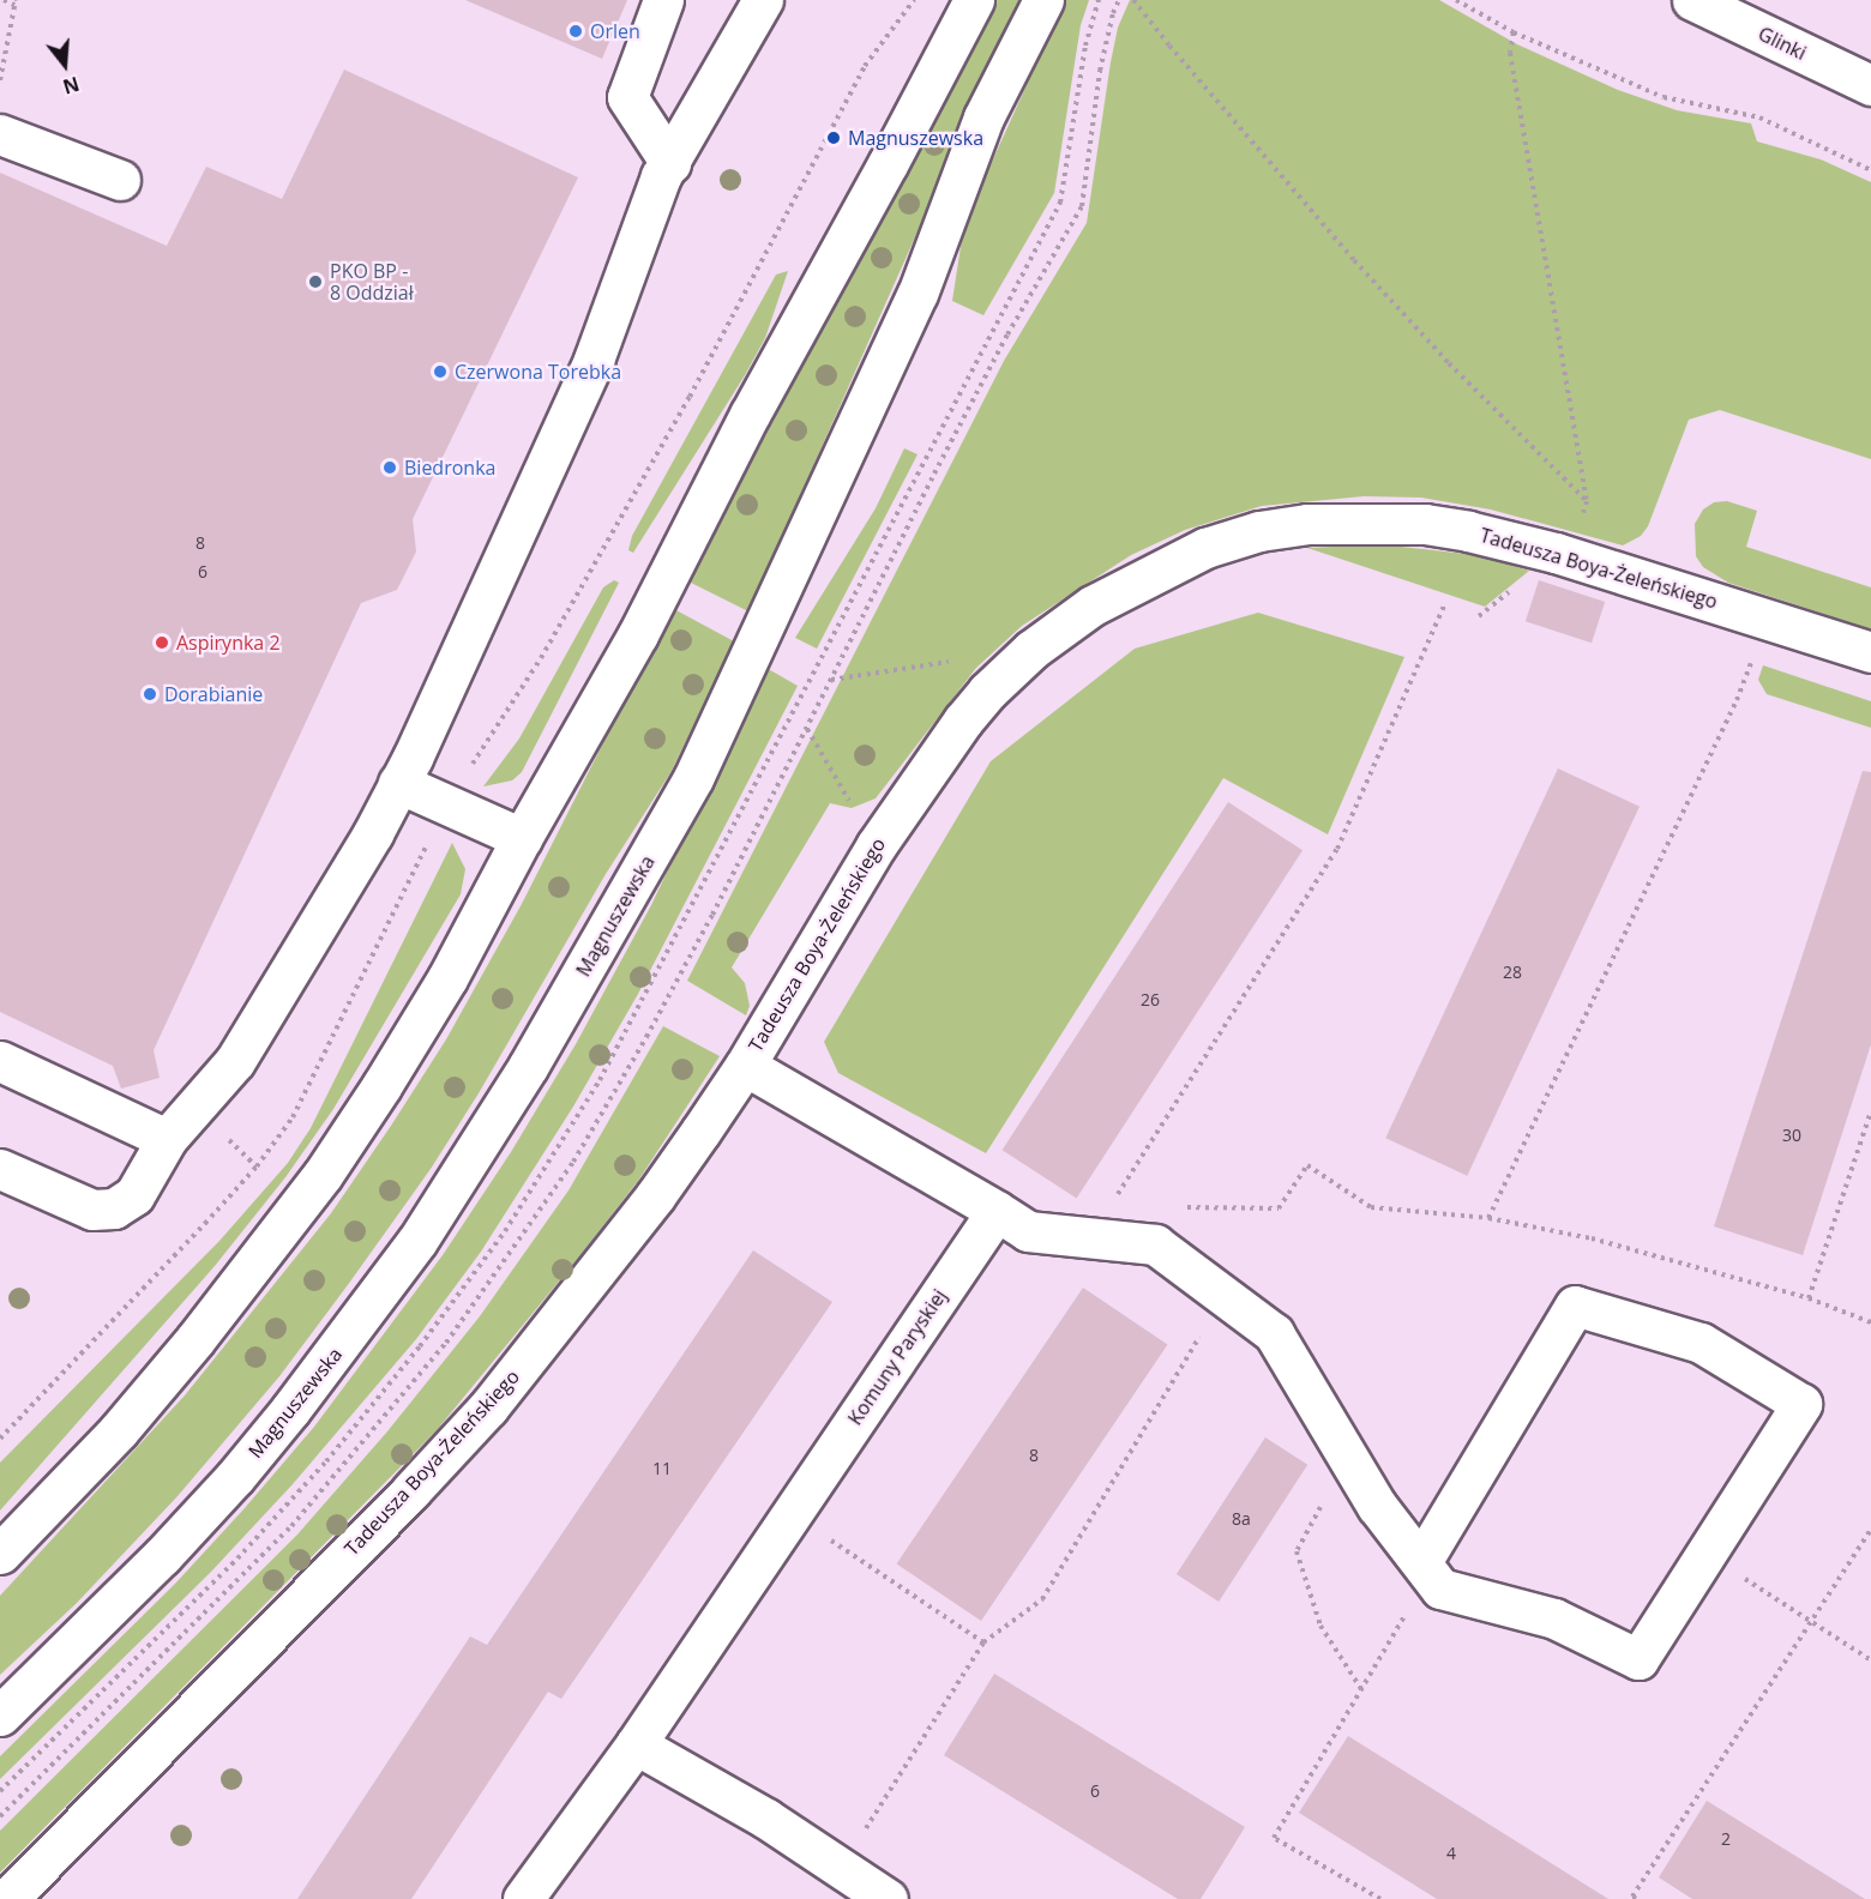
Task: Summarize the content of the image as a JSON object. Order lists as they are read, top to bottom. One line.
{"streets":{"street":["Glinki","Tadeusza Boya-Żeleńskiego","Magnuszewska","Komuny Paryskiej"]},"places":["Orlen","Magnuszewska","PKO BP - 8 Oddział","Czerwona Torebka","Biedronka","Aspirynka 2","Dorabianie"],"house_numbers":["8","6","28","26","30","8","11","8a","6","2","4"],"north":"bottom"}
